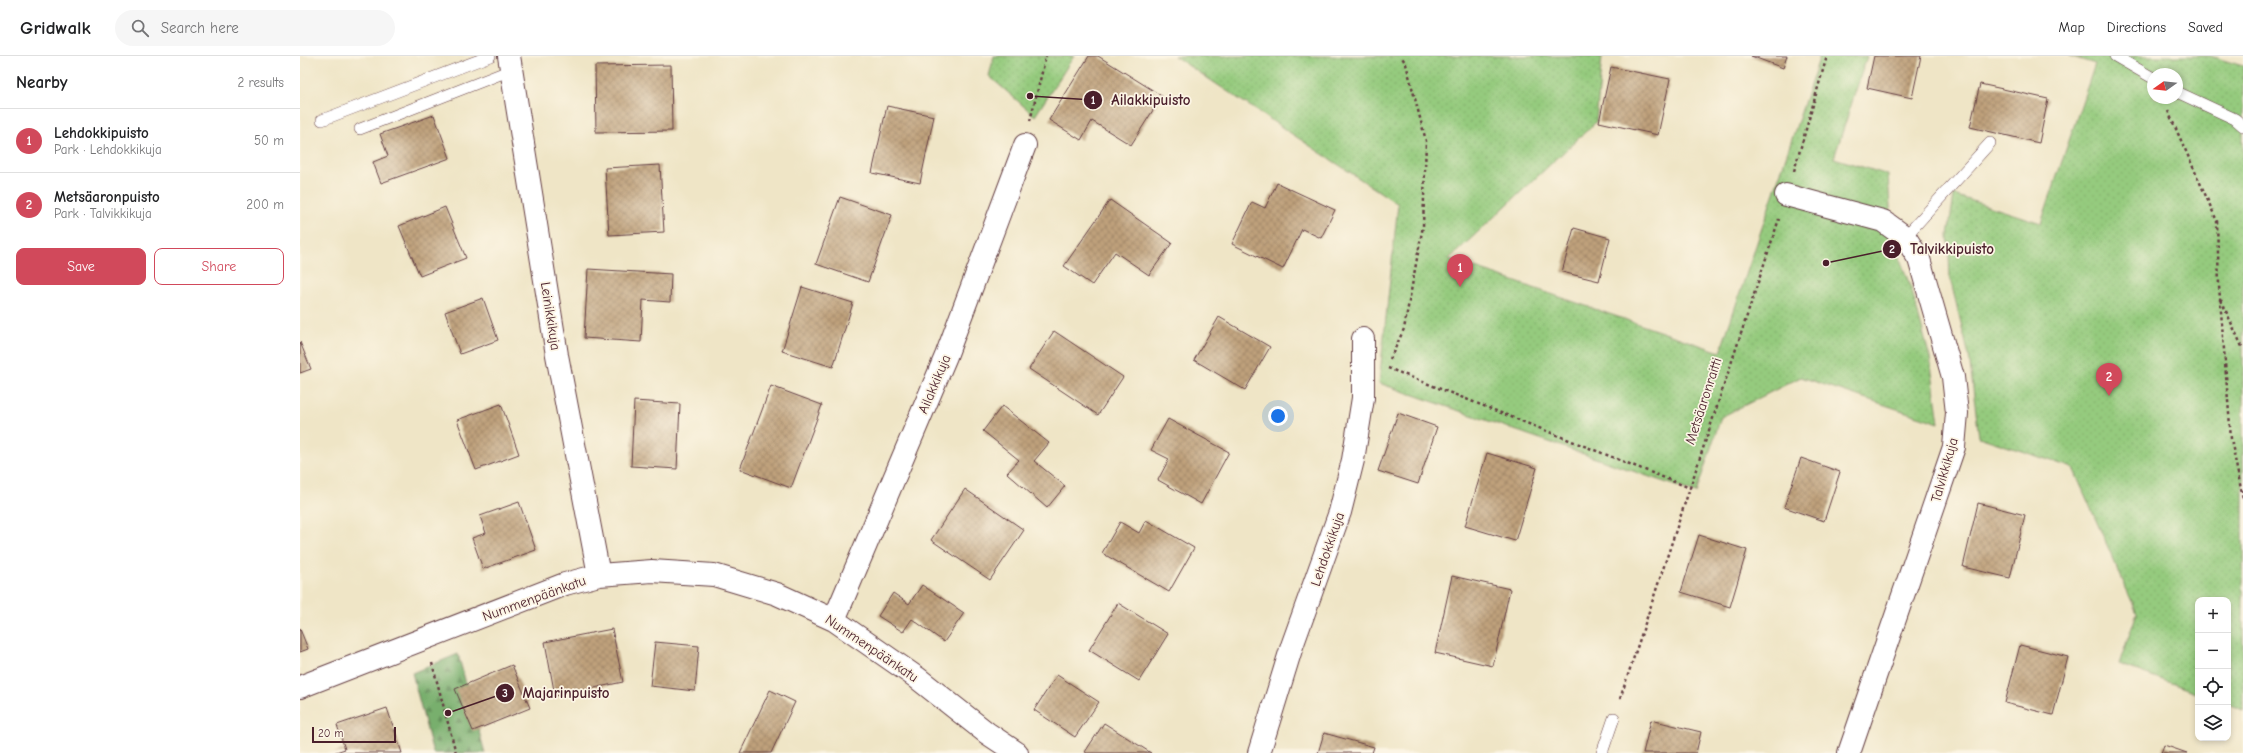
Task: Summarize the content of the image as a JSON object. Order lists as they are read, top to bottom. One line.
{"streets":{"street":["Leinikkikuja","Ailakkikuja","Talvikkikuja","Lehdokkikuja","Nummenpäänkatu"],"path":["Metsäaronraitti"]},"crossings":[["Leinikkikuja","Nummenpäänkatu"],["Ailakkikuja","Nummenpäänkatu"],["Metsäaronraitti","Talvikkikuja"]],"places":["Ailakkipuisto","Talvikkipuisto","Majarinpuisto"],"scale_bar":"20 m","north":"left","page":{"header":"Gridwalk","search":"Search here","nav":["Map","Directions","Saved"],"heading":["Nearby","2 results"],"list":[{"mark":"1","name":"Lehdokkipuisto","note":"Park · Lehdokkikuja","value":"50 m"},{"mark":"2","name":"Metsäaronpuisto","note":"Park · Talvikkikuja","value":"200 m"}],"buttons":["Save","Share"],"pins":["1","2"],"map_buttons":["+","−"],"scale":"20 m"}}
